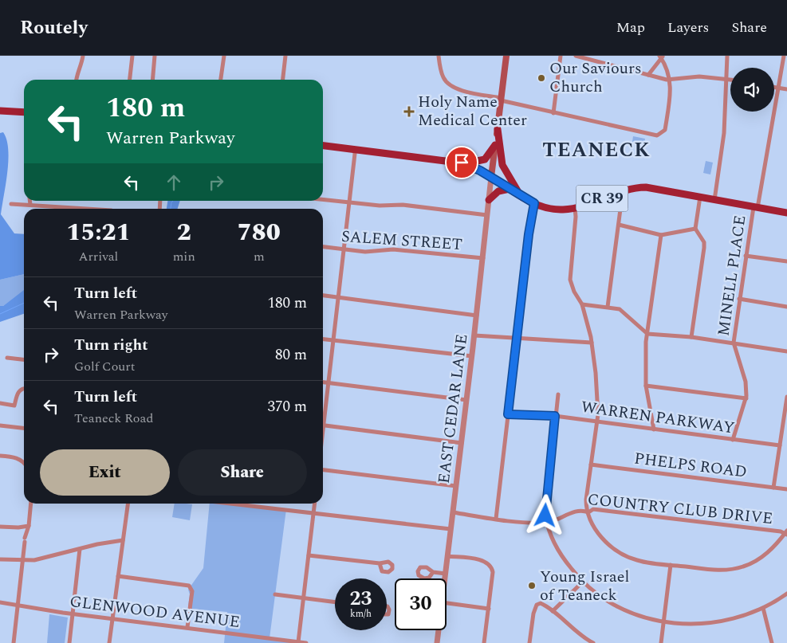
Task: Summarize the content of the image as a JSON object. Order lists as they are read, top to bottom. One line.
{"streets":{"main road":["CR 39"],"street":["SALEM STREET","MINELL PLACE","EAST CEDAR LANE","WARREN PARKWAY","PHELPS ROAD","COUNTRY CLUB DRIVE","GLENWOOD AVENUE"]},"crossings":[["CR 39","MINELL PLACE"],["CR 39","EAST CEDAR LANE"],["SALEM STREET","EAST CEDAR LANE"],["MINELL PLACE","WARREN PARKWAY"],["EAST CEDAR LANE","COUNTRY CLUB DRIVE"]],"districts":["TEANECK"],"places":{"other":["Our Saviours Church","Young Israel of Teaneck"],"health":["Holy Name Medical Center"]},"page":{"header":"Routely","nav":["Map","Layers","Share"],"turn":["180 m","Warren Parkway"],"eta":["15:21","Arrival","2","min","780","m"],"list":[{"name":"Turn left","note":"Warren Parkway","value":"180 m"},{"name":"Turn right","note":"Golf Court","value":"80 m"},{"name":"Turn left","note":"Teaneck Road","value":"370 m"}],"buttons":["Exit","Share"],"speed":"23 km/h","limit":"30"}}
